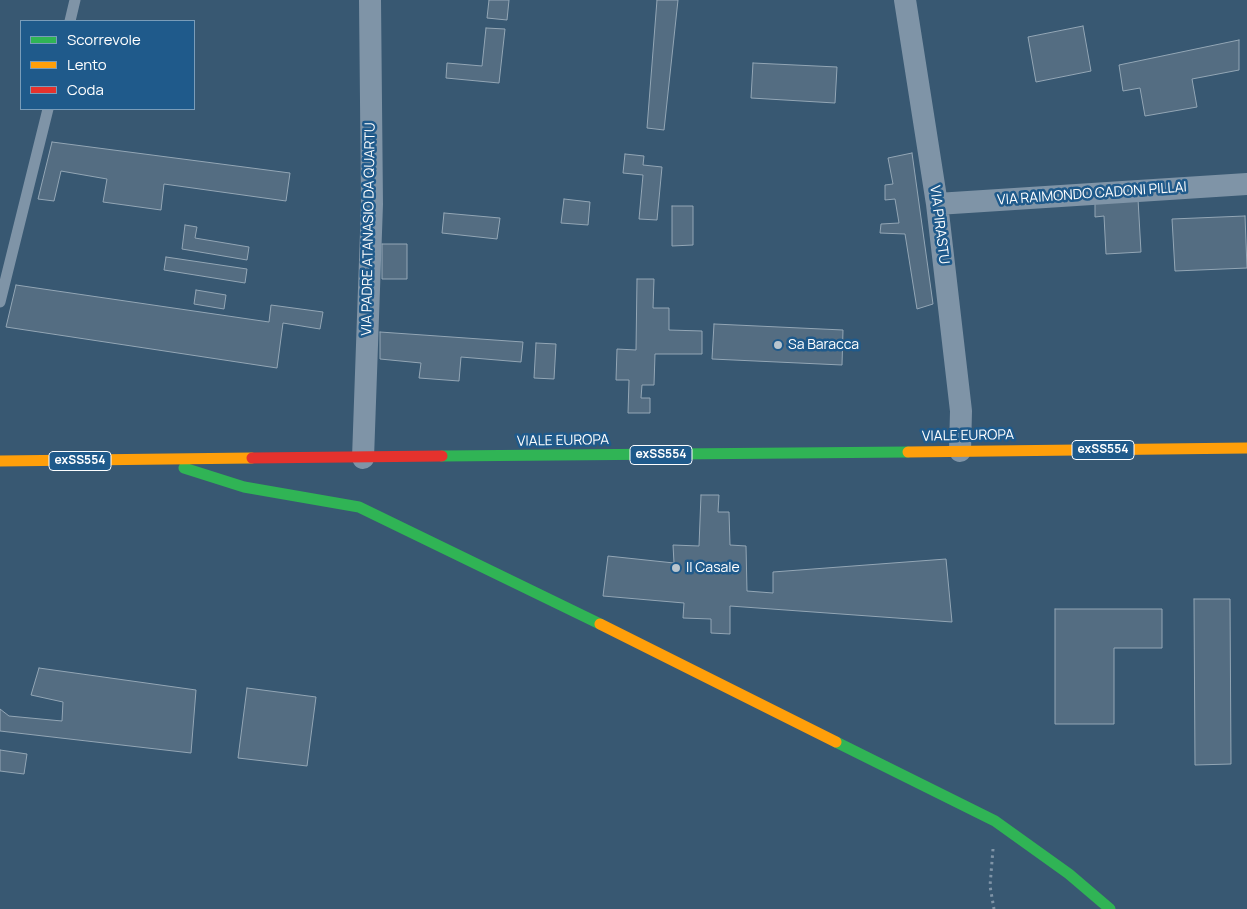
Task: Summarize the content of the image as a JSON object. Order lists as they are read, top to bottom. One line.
{"streets":{"main road":["VIALE EUROPA","exSS554"],"street":["VIA RAIMONDO CADONI PILLAI","VIA PIRASTU","VIA PADRE ATANASIO DA QUARTU"]},"crossings":[["VIA RAIMONDO CADONI PILLAI","VIA PIRASTU"],["VIA PIRASTU","VIALE EUROPA"],["VIA PADRE ATANASIO DA QUARTU","VIALE EUROPA"]],"places":["Sa Baracca","Il Casale"],"legend":["Scorrevole","Lento","Coda"]}
